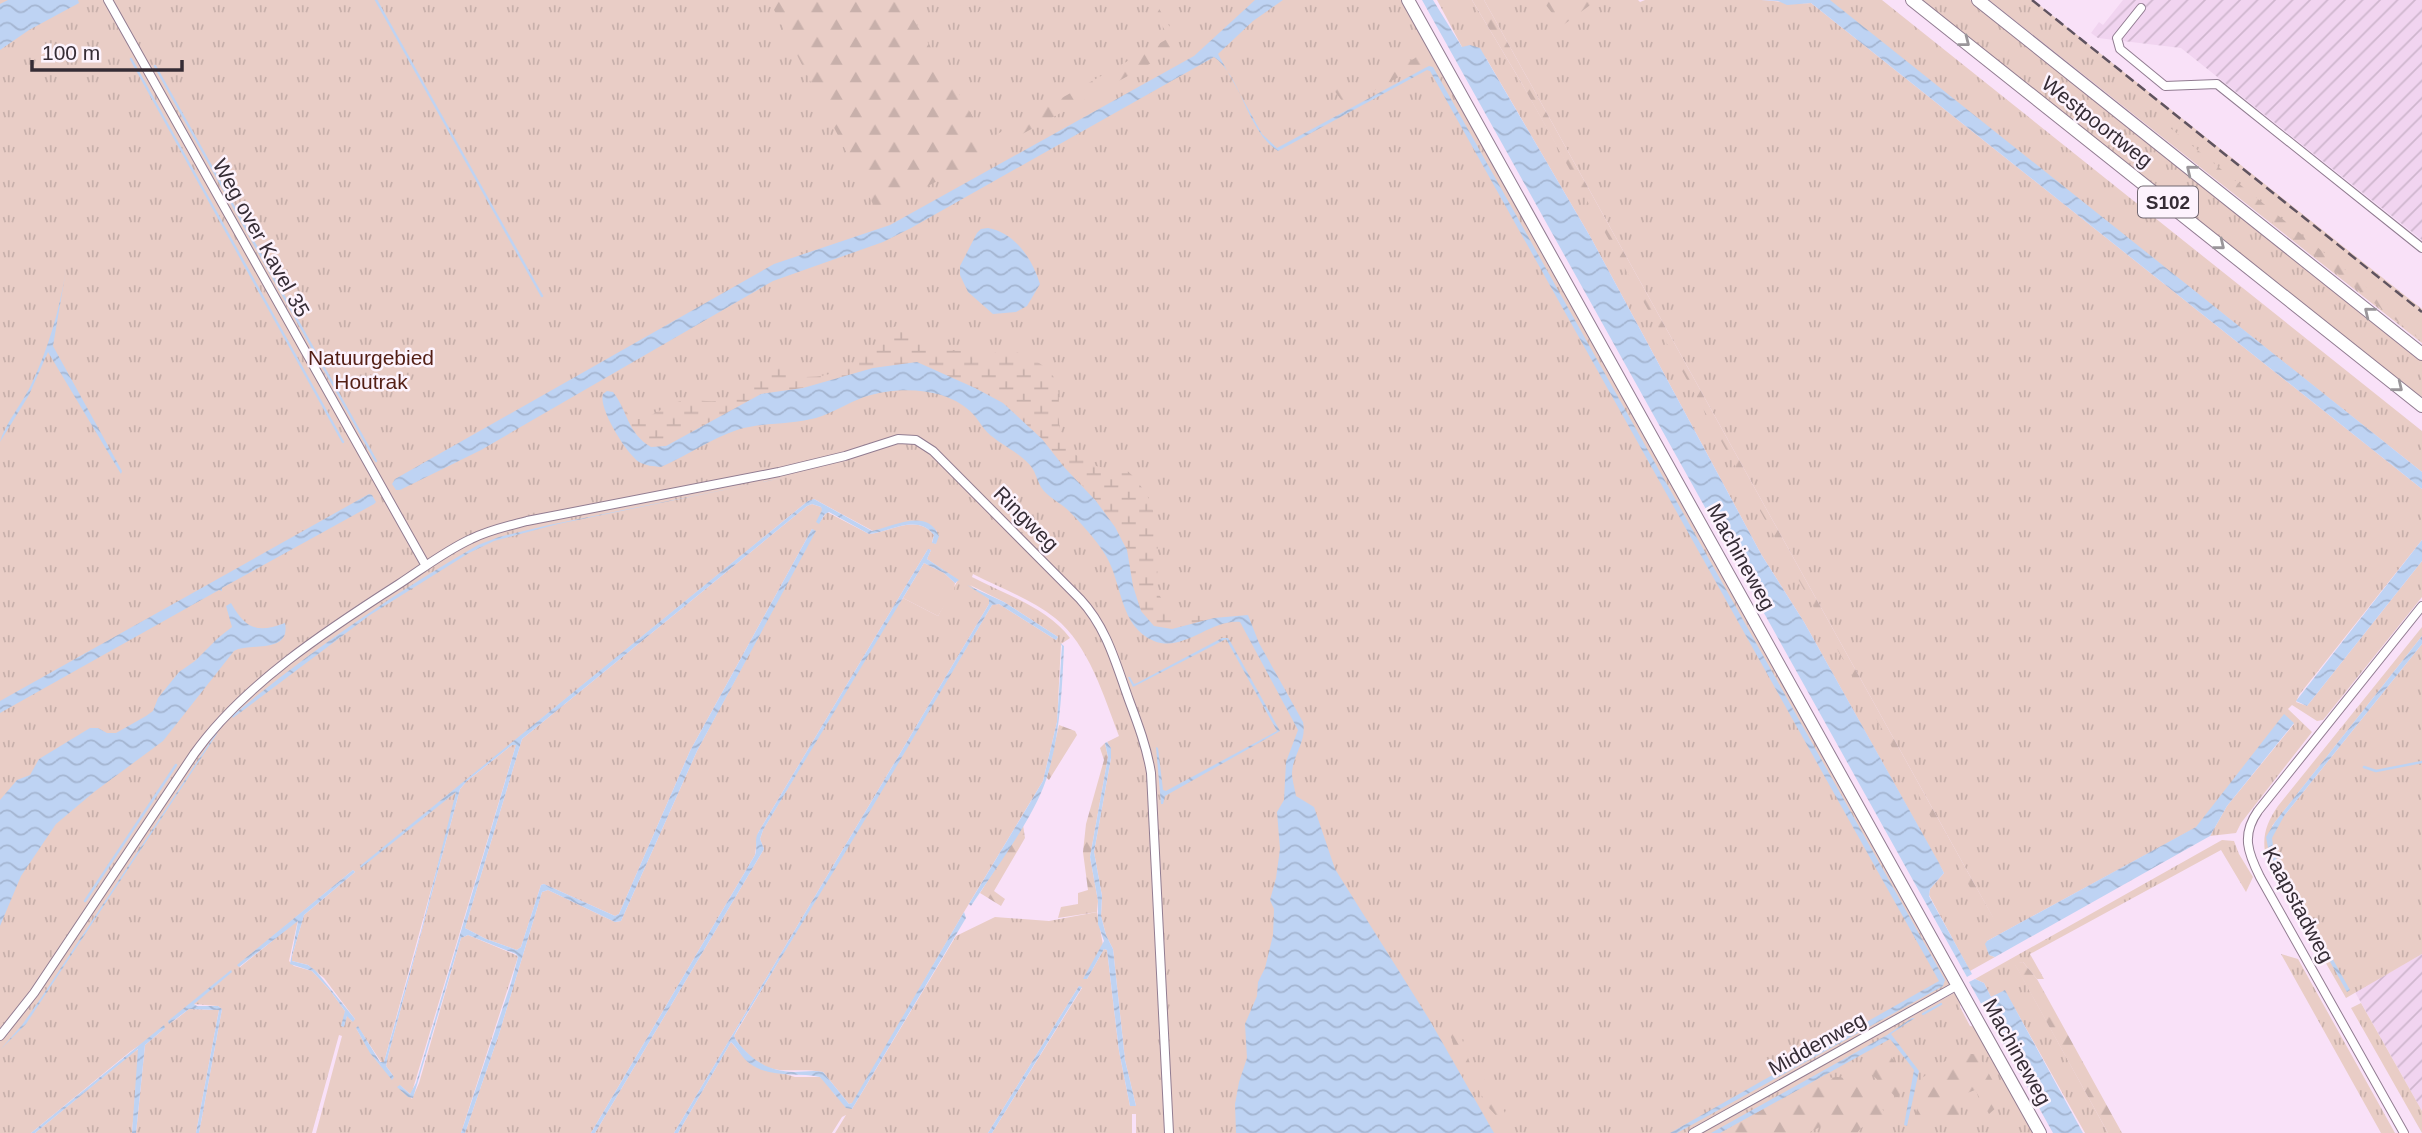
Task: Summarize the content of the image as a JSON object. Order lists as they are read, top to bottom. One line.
{"streets":{"street":["Westpoortweg","S102","Weg over Kavel 35","Ringweg","Machineweg","Kaapstadweg","Middenweg"]},"crossings":[["Weg over Kavel 35","Ringweg"],["Machineweg","Middenweg"]],"parks":["Natuurgebied Houtrak"],"scale_bar":"100 m"}
